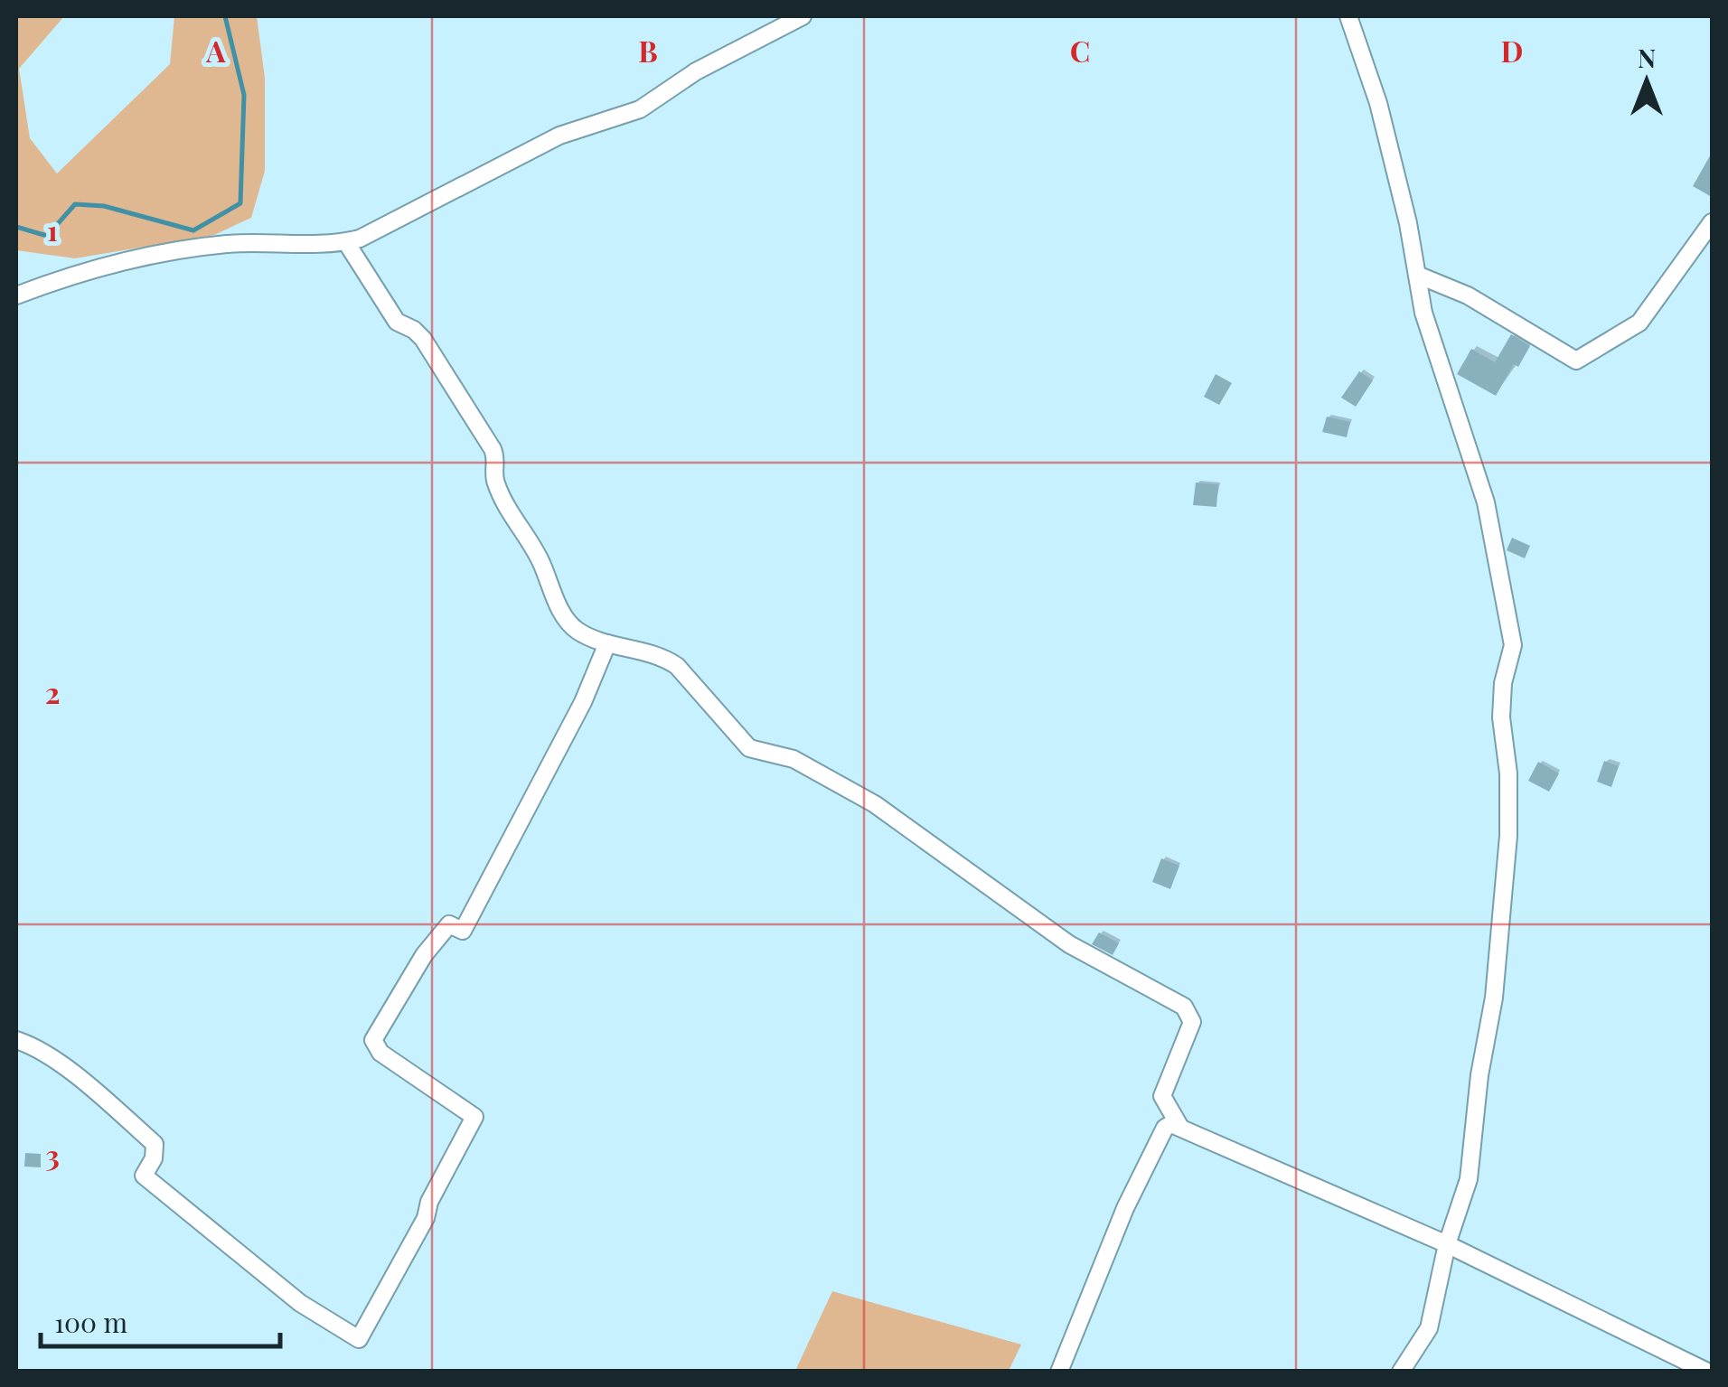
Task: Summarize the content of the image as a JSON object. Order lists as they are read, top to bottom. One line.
{"scale_bar":"100 m","north":"top","grid":{"columns":["A","B","C","D"],"rows":["1","2","3"]}}
